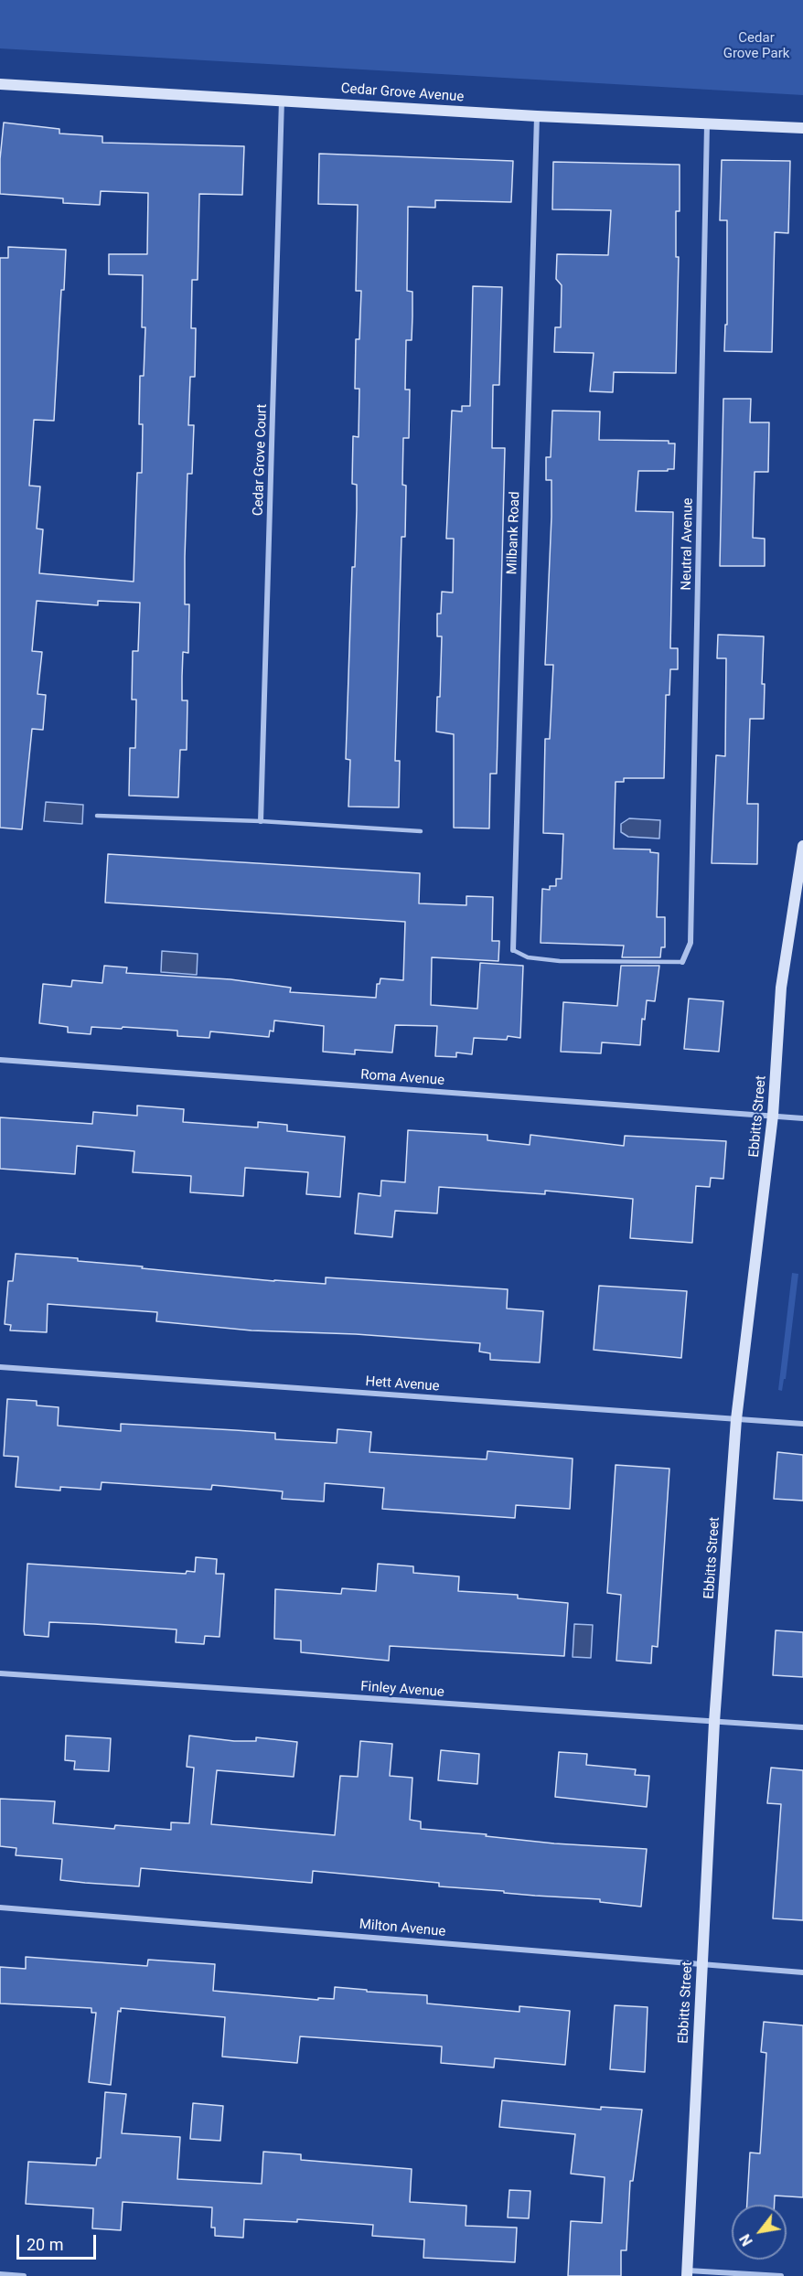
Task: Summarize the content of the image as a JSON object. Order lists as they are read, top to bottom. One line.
{"streets":{"street":["Cedar Grove Avenue","Cedar Grove Court","Milbank Road","Neutral Avenue","Roma Avenue","Ebbitts Street","Hett Avenue","Finley Avenue","Milton Avenue"]},"crossings":[["Cedar Grove Avenue","Cedar Grove Court"],["Cedar Grove Avenue","Milbank Road"],["Cedar Grove Avenue","Neutral Avenue"],["Roma Avenue","Ebbitts Street"],["Ebbitts Street","Hett Avenue"],["Ebbitts Street","Finley Avenue"],["Ebbitts Street","Milton Avenue"]],"parks":["Cedar Grove Park"],"scale_bar":"20 m","north":"bottom left"}
